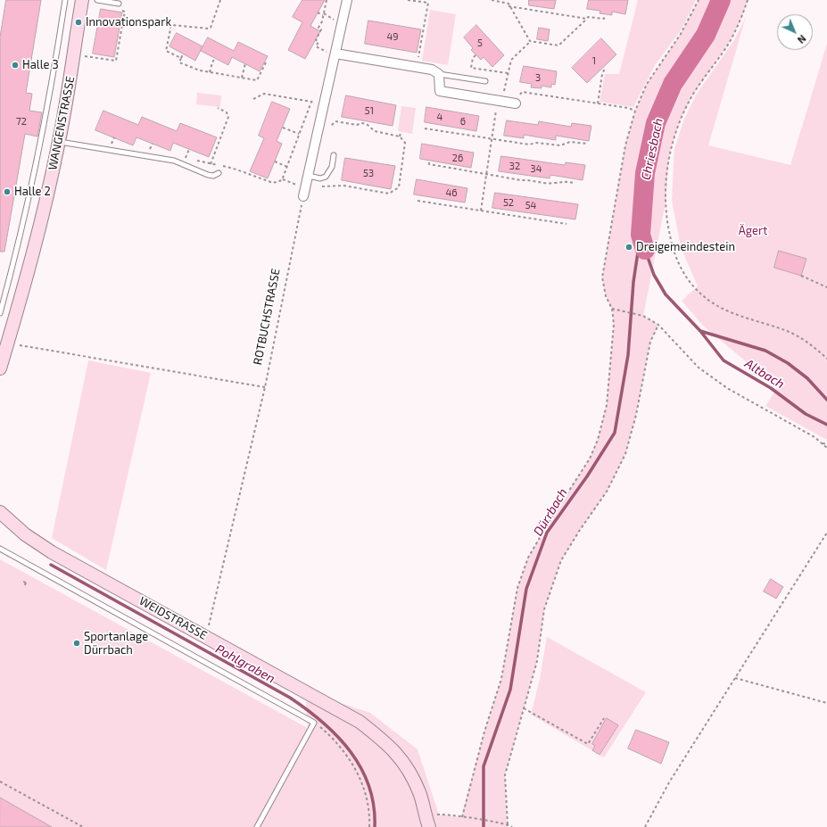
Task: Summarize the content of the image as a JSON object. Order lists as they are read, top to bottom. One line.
{"streets":{"main road":["WANGENSTRASSE","WEIDSTRASSE"],"path":["ROTBUCHSTRASSE"]},"crossings":[["ROTBUCHSTRASSE","WEIDSTRASSE"]],"water":["Chriesbach","Altbach","Dürrbach","Pohlgraben"],"parks":["Ägert"],"places":["Innovationspark","Halle 3","Halle 2","Dreigemeindestein","Sportanlage Dürrbach"],"house_numbers":["49","5","1","3","51","4","72","6","26","32","34","53","46","52","54"],"north":"bottom right"}
